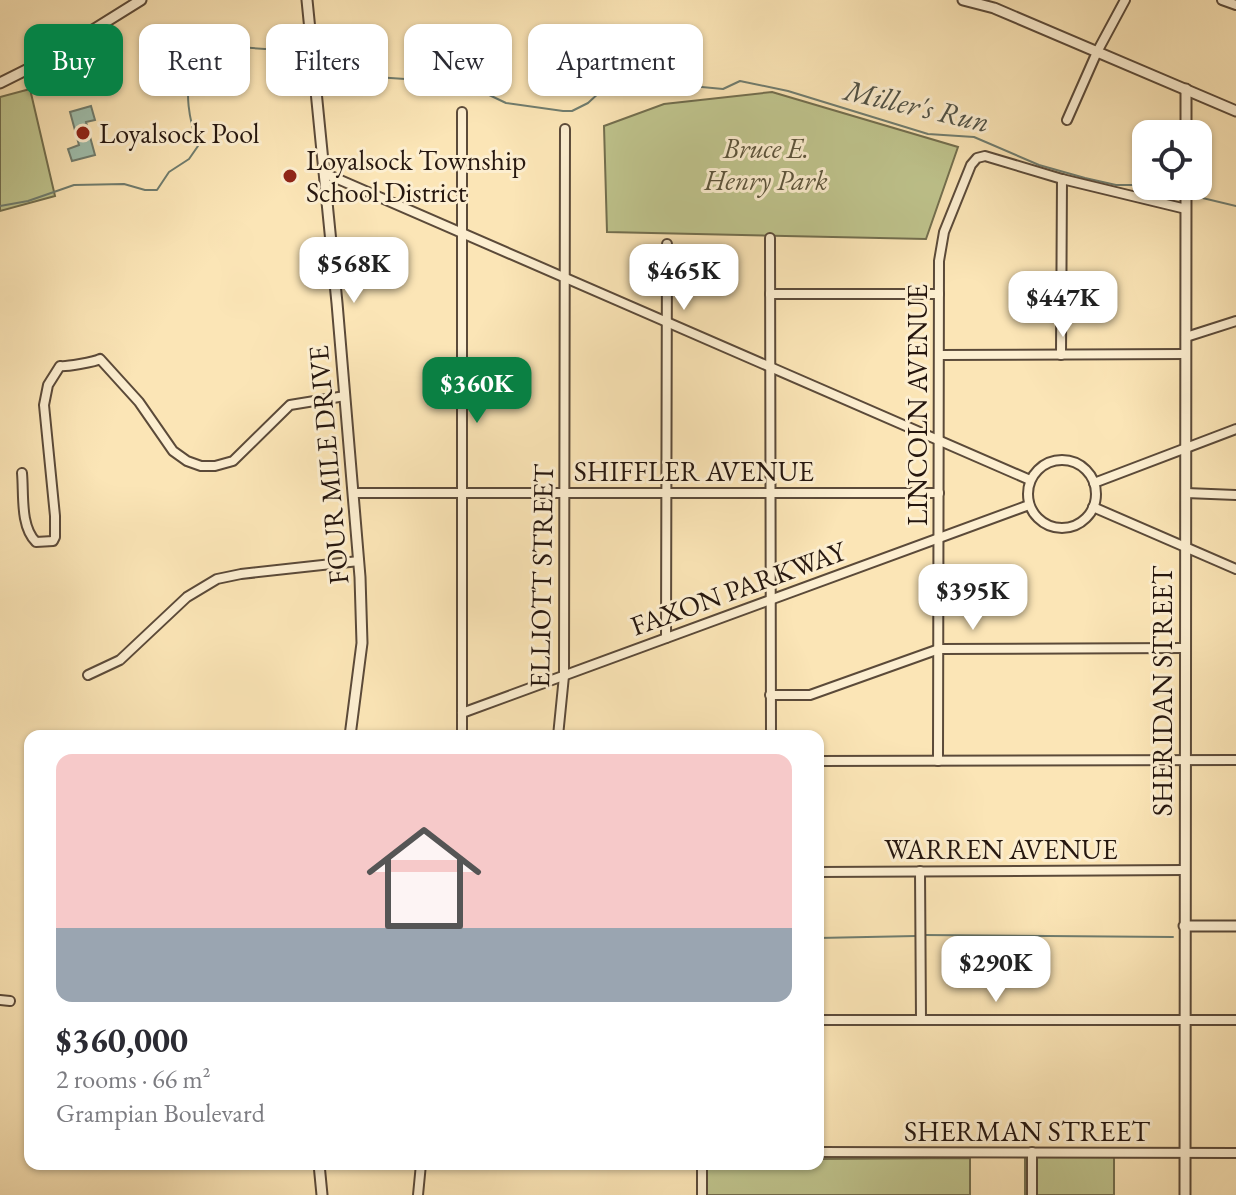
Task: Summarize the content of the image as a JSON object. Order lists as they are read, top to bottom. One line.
{"streets":{"street":["LINCOLN AVENUE","FOUR MILE DRIVE","SHIFFLER AVENUE","ELLIOTT STREET","FAXON PARKWAY","SHERIDAN STREET","WARREN AVENUE","SHERMAN STREET"]},"crossings":[["LINCOLN AVENUE","SHIFFLER AVENUE"],["LINCOLN AVENUE","FAXON PARKWAY"],["FOUR MILE DRIVE","SHIFFLER AVENUE"],["SHIFFLER AVENUE","ELLIOTT STREET"],["ELLIOTT STREET","FAXON PARKWAY"],["SHERIDAN STREET","WARREN AVENUE"],["SHERIDAN STREET","SHERMAN STREET"]],"water":["Miller's Run"],"parks":["Bruce E. Henry Park"],"places":["Loyalsock Pool","Loyalsock Township School District"],"page":{"chip":["Buy","Rent","Filters","New","Apartment"],"price":["$568K","$465K","$447K","$360K","$395K","$290K"],"list":[{"name":"$360,000","note":"2 rooms · 66 m² · Grampian Boulevard"}]}}
